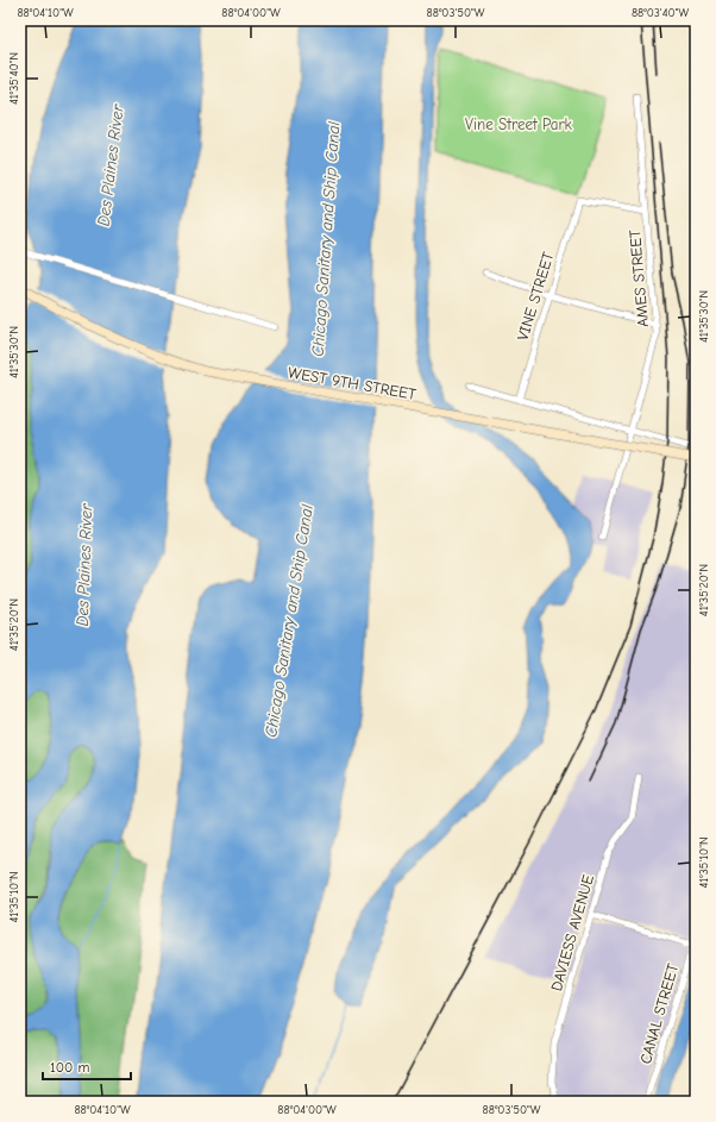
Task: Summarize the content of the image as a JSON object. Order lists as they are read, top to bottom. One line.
{"streets":{"main road":["WEST 9TH STREET"],"street":["AMES STREET","VINE STREET","DAVIESS AVENUE","CANAL STREET"]},"crossings":[["AMES STREET","VINE STREET"]],"water":["Des Plaines River","Chicago Sanitary and Ship Canal"],"parks":["Vine Street Park"],"scale_bar":"100 m","coordinates":["88°04'10\"W","88°04'00\"W","88°03'50\"W","88°03'40\"W","41°35'40\"N","41°35'30\"N","41°35'20\"N","41°35'10\"N"]}
